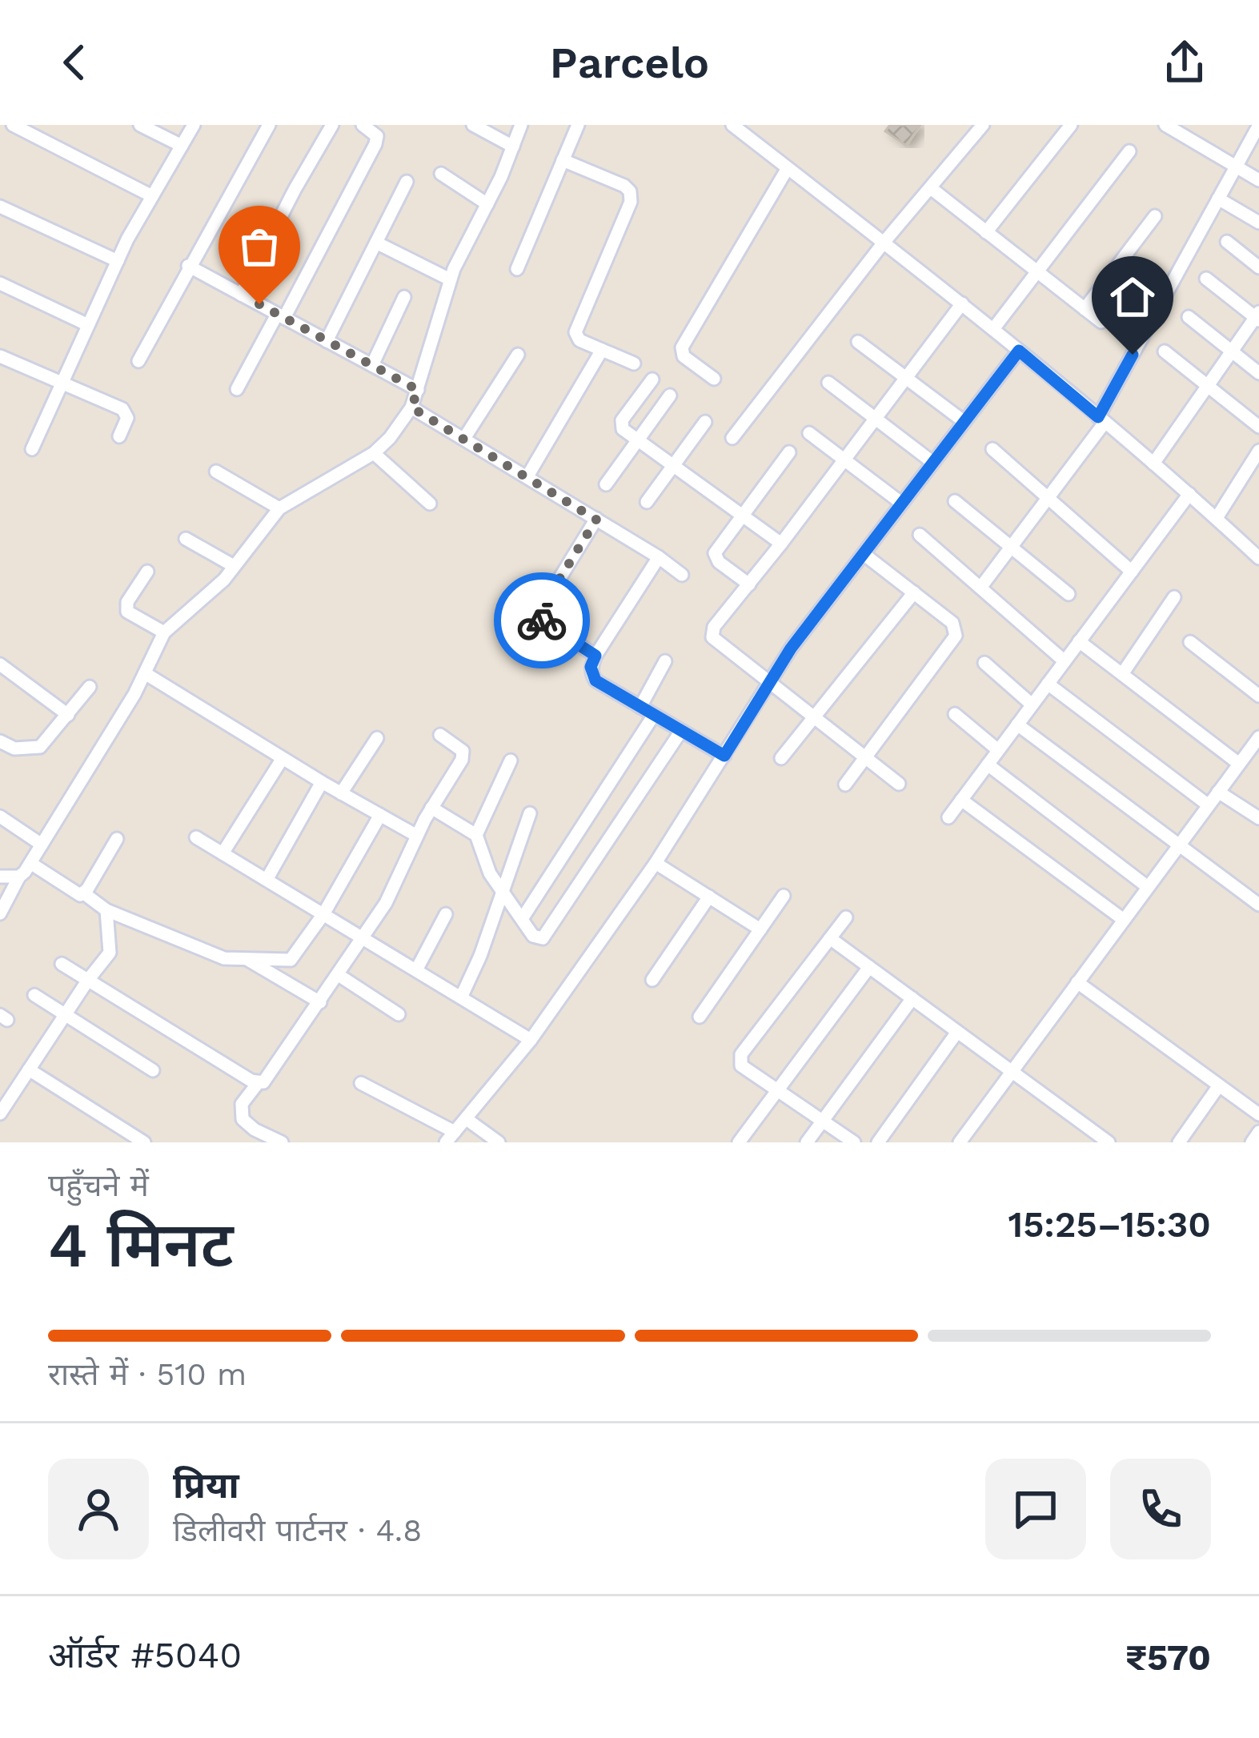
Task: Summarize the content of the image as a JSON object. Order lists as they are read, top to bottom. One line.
{"page":{"header":"Parcelo","heading":["4 मिनट","पहुँचने में","15:25–15:30"],"panel":["प्रिया","डिलीवरी पार्टनर · 4.8","ऑर्डर #5040","₹570"],"bar":"रास्ते में · 510 m"}}
